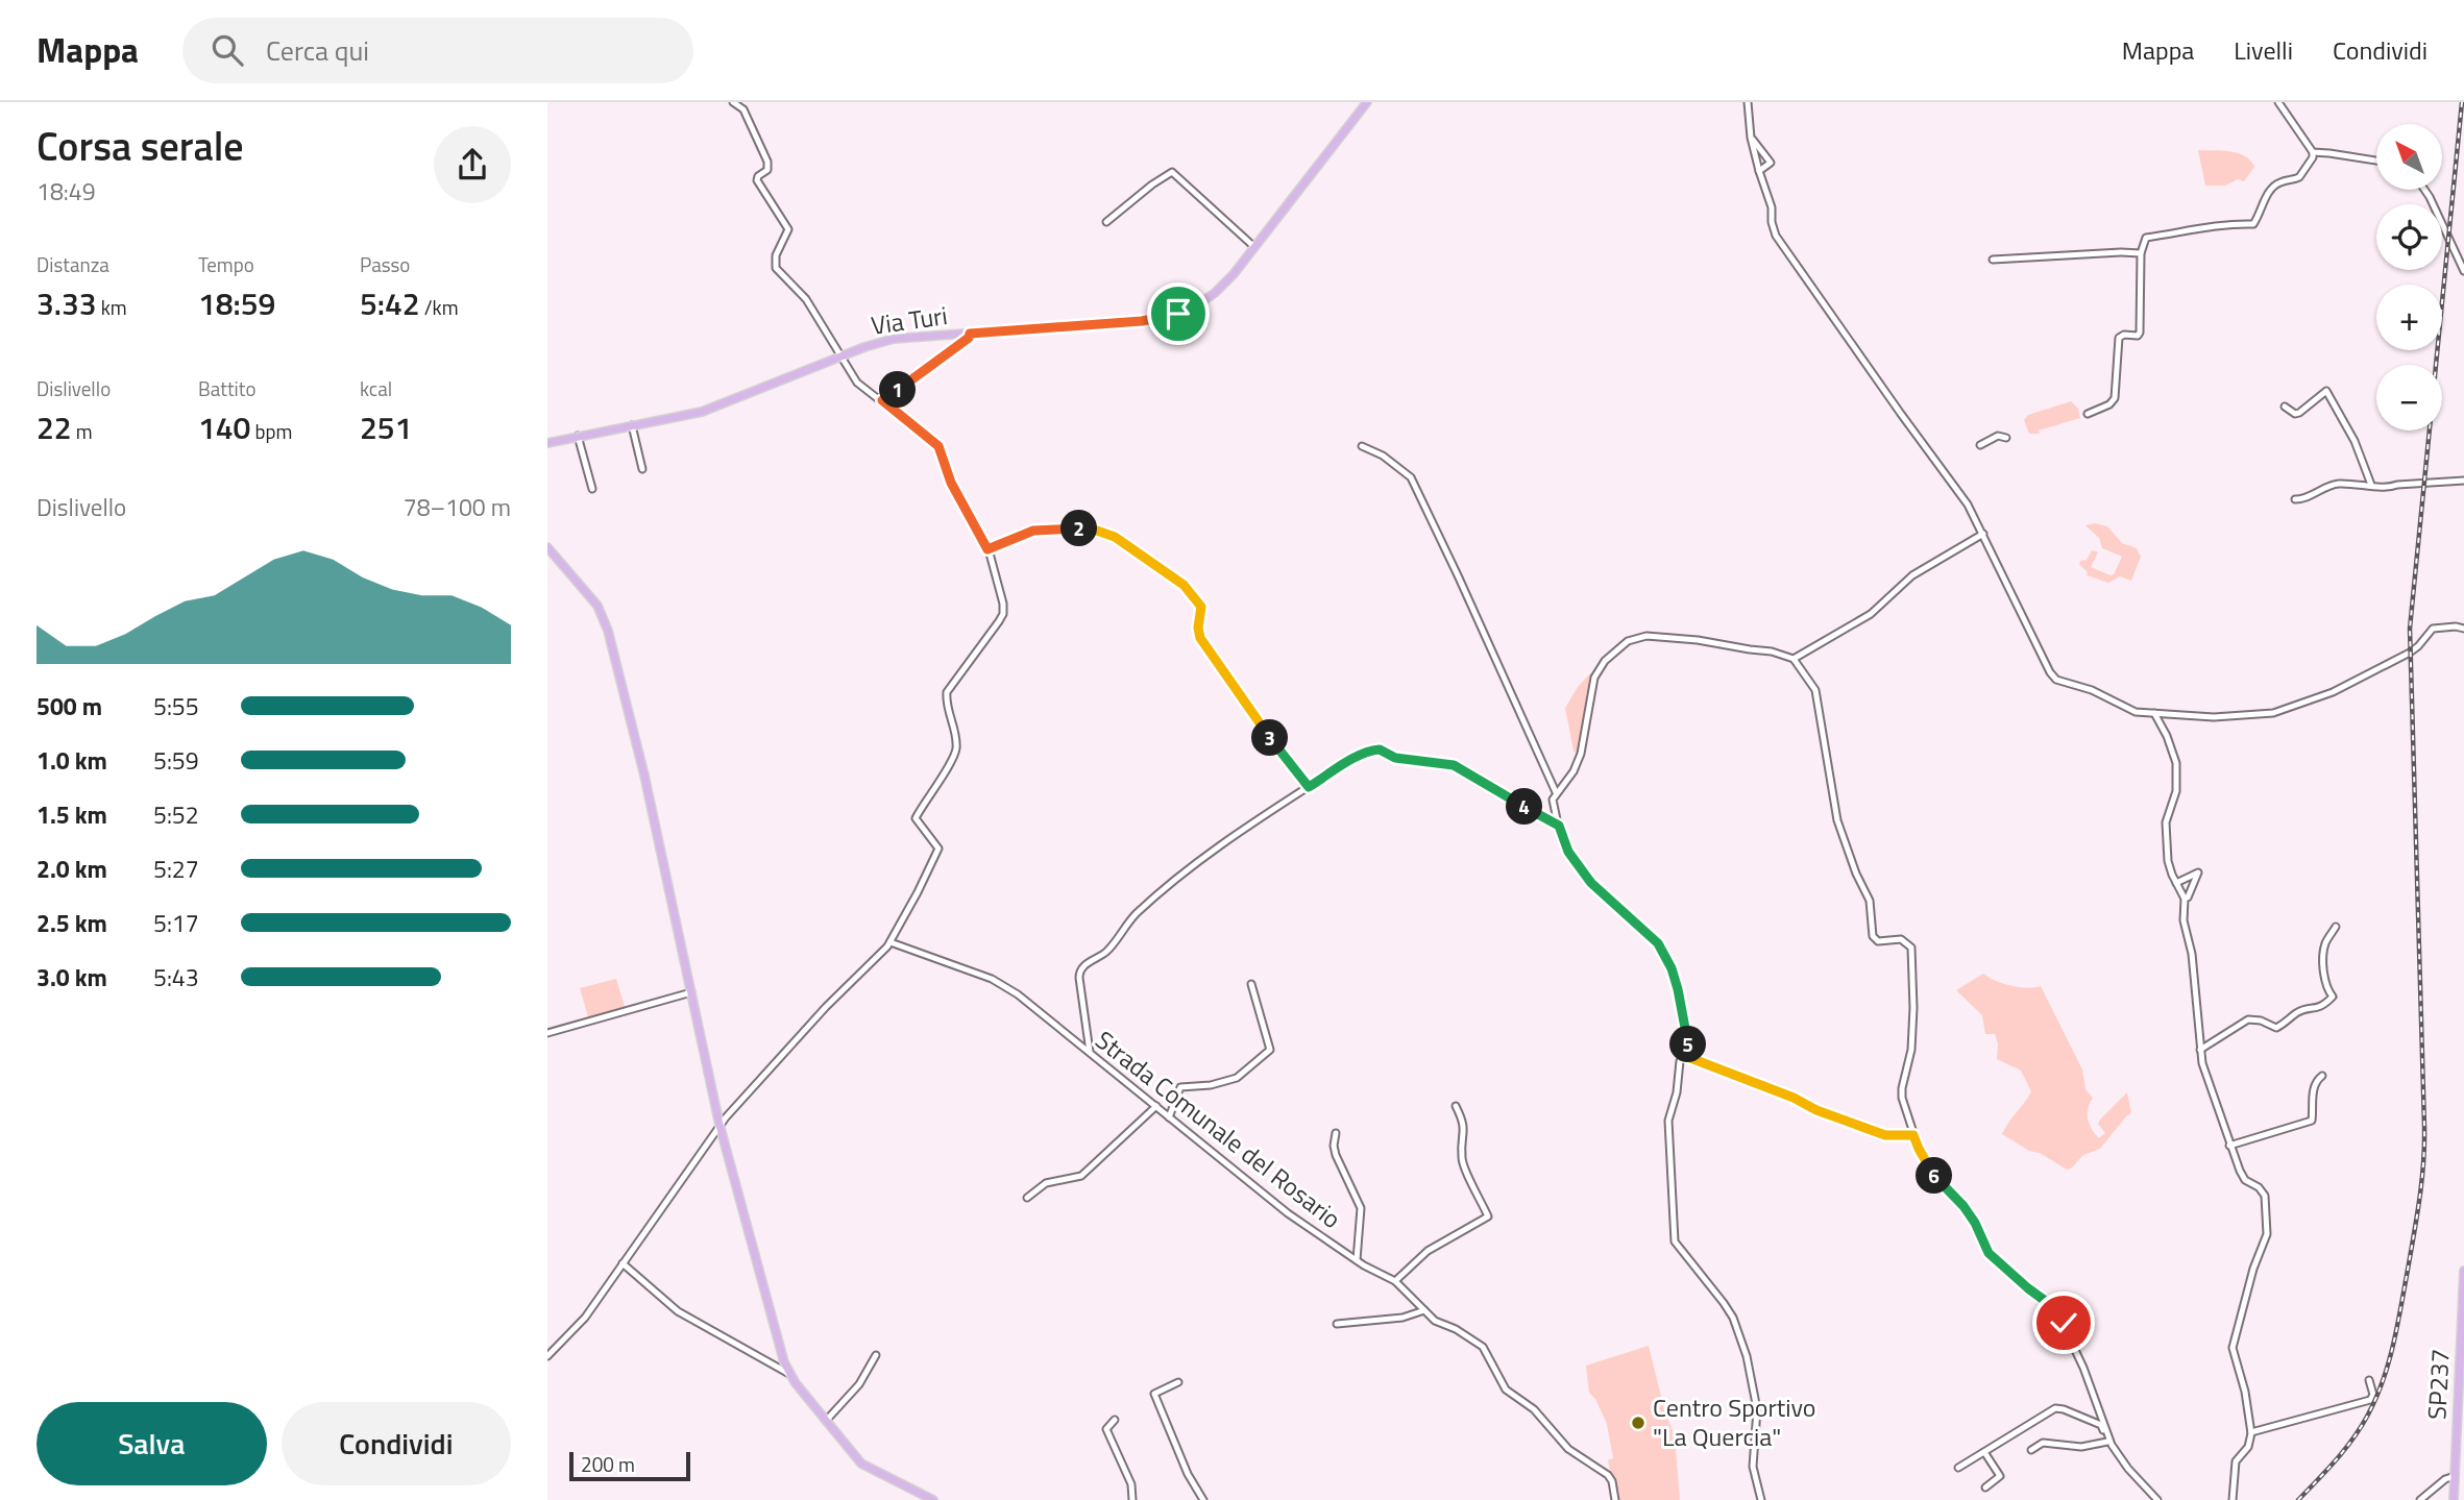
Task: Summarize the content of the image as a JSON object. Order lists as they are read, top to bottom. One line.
{"streets":{"main road":["Via Turi","SP237"],"street":["Strada Comunale del Rosario"]},"places":["Centro Sportivo \"La Quercia\""],"scale_bar":"200 m","north":"top left","page":{"header":"Mappa","search":"Cerca qui","nav":["Mappa","Livelli","Condividi"],"heading":["Corsa serale","18:49"],"map_buttons":["+","−"],"stats":[["Distanza","3.33 km"],["Tempo","18:59"],["Passo","5:42 /km"],["Dislivello","22 m"],["Battito","140 bpm"],["kcal","251"]],"pins":["1","2","3","4","5","6"],"chart":["Dislivello","78–100 m"],"list":[{"name":"500 m","note":"5:55"},{"name":"1.0 km","note":"5:59"},{"name":"1.5 km","note":"5:52"},{"name":"2.0 km","note":"5:27"},{"name":"2.5 km","note":"5:17"},{"name":"3.0 km","note":"5:43"}],"buttons":["Salva","Condividi"],"scale":"200 m"}}
